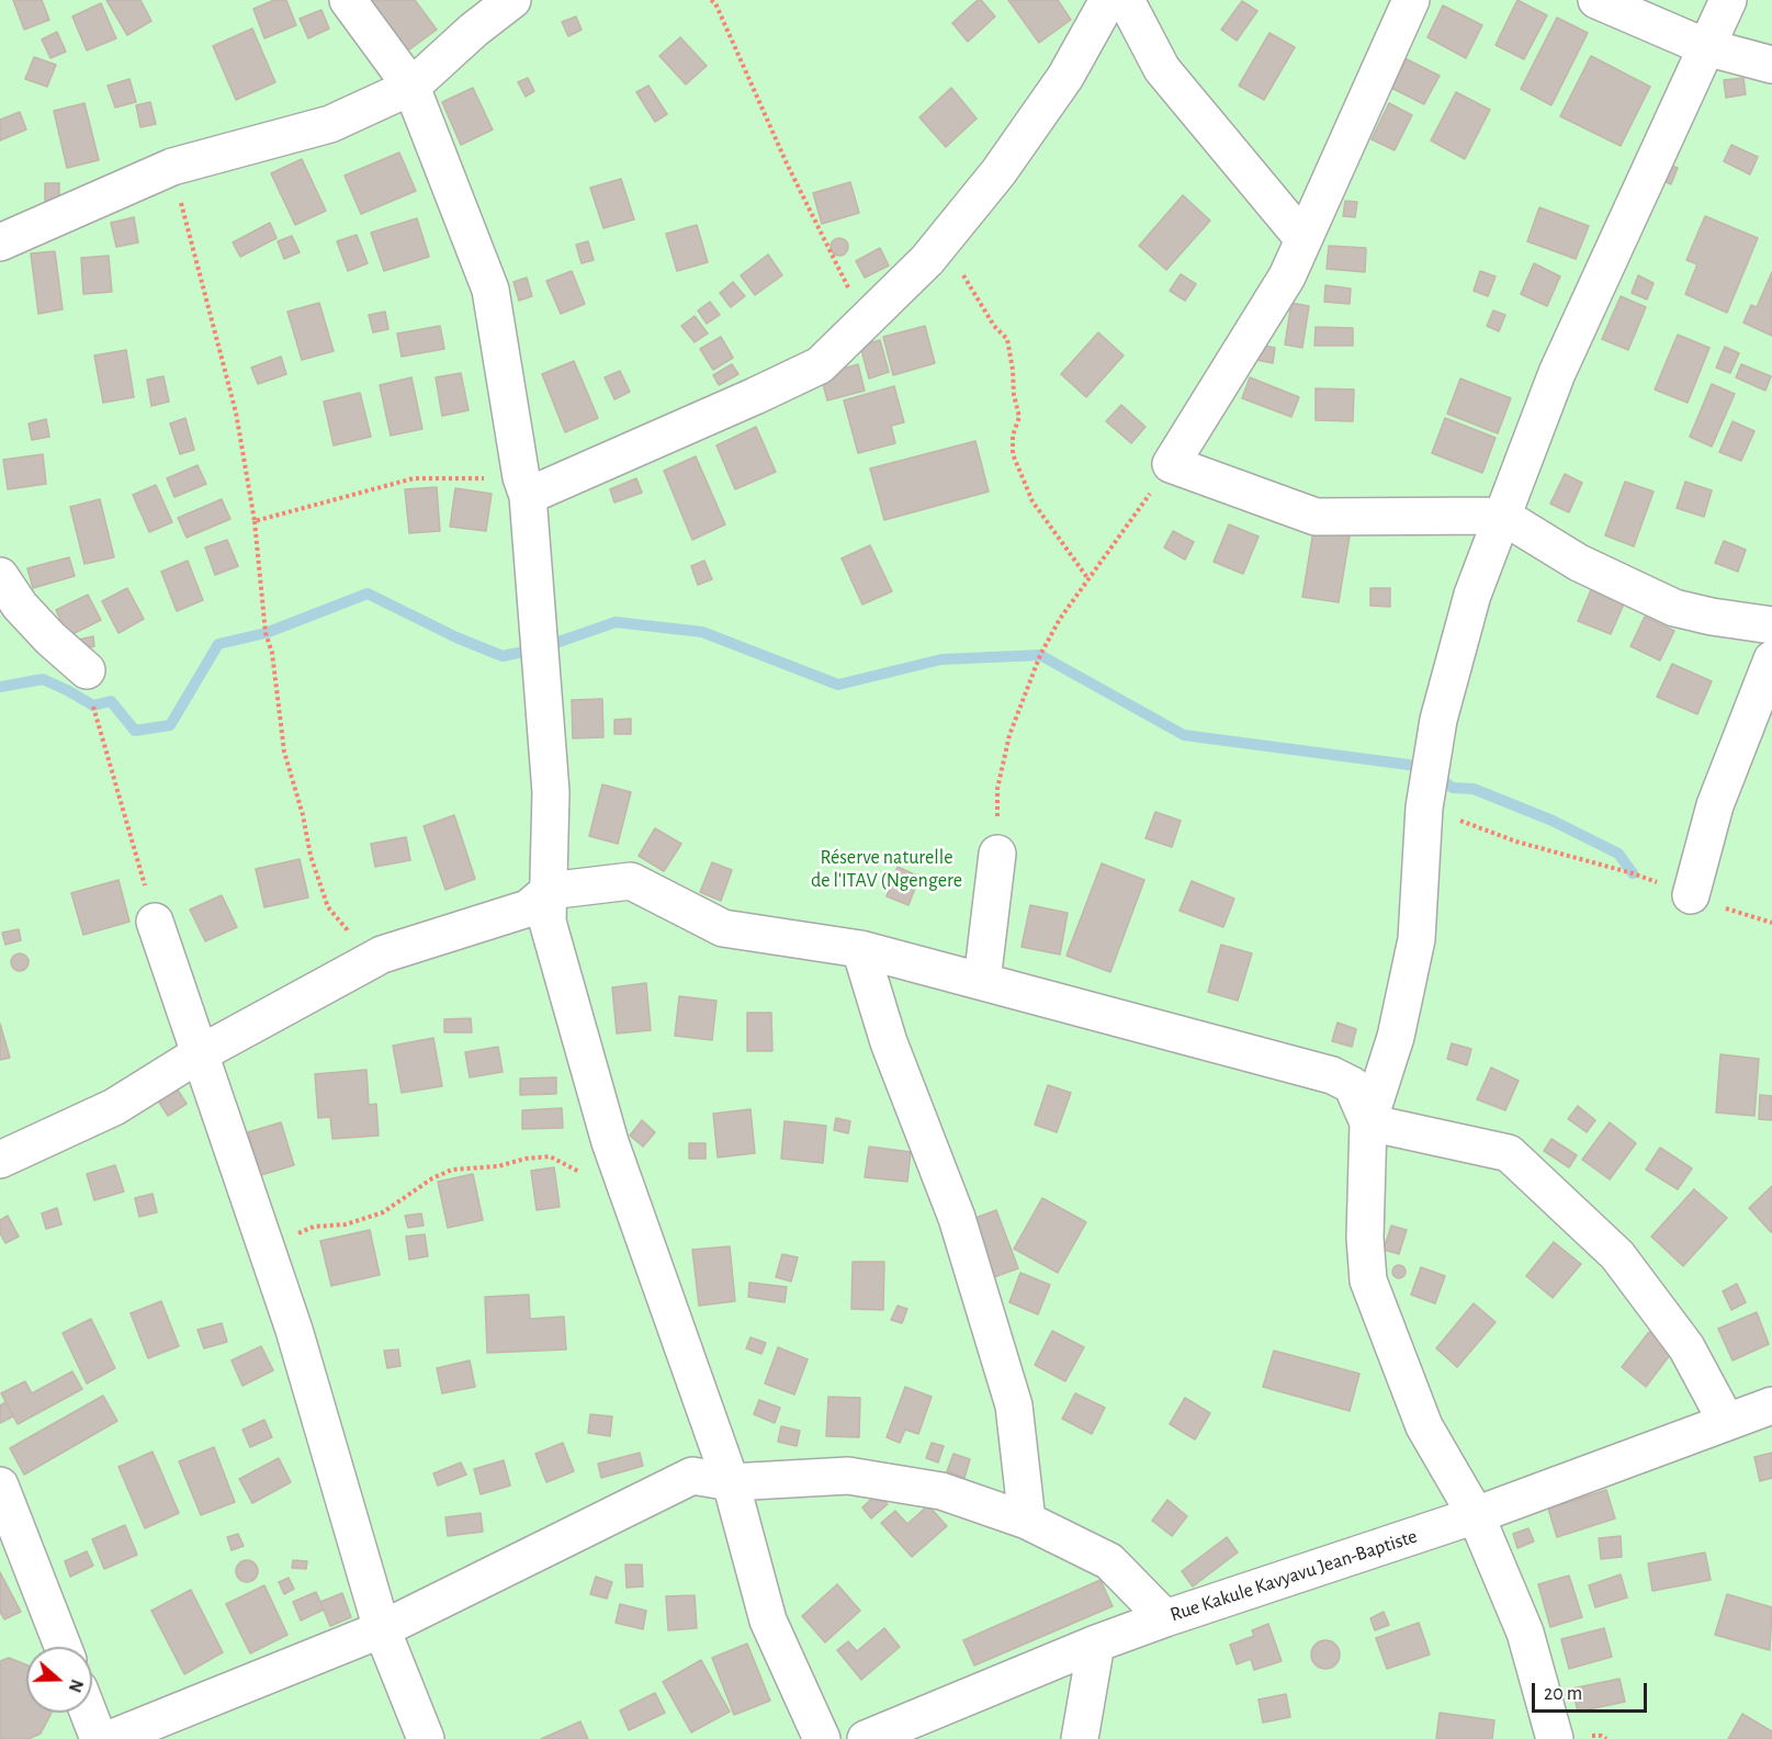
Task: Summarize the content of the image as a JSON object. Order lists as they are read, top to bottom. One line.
{"streets":{"street":["Rue Kakule Kavyavu Jean-Baptiste"]},"parks":["Réserve naturelle de l'ITAV (Ngengere"],"scale_bar":"20 m","north":"right"}
